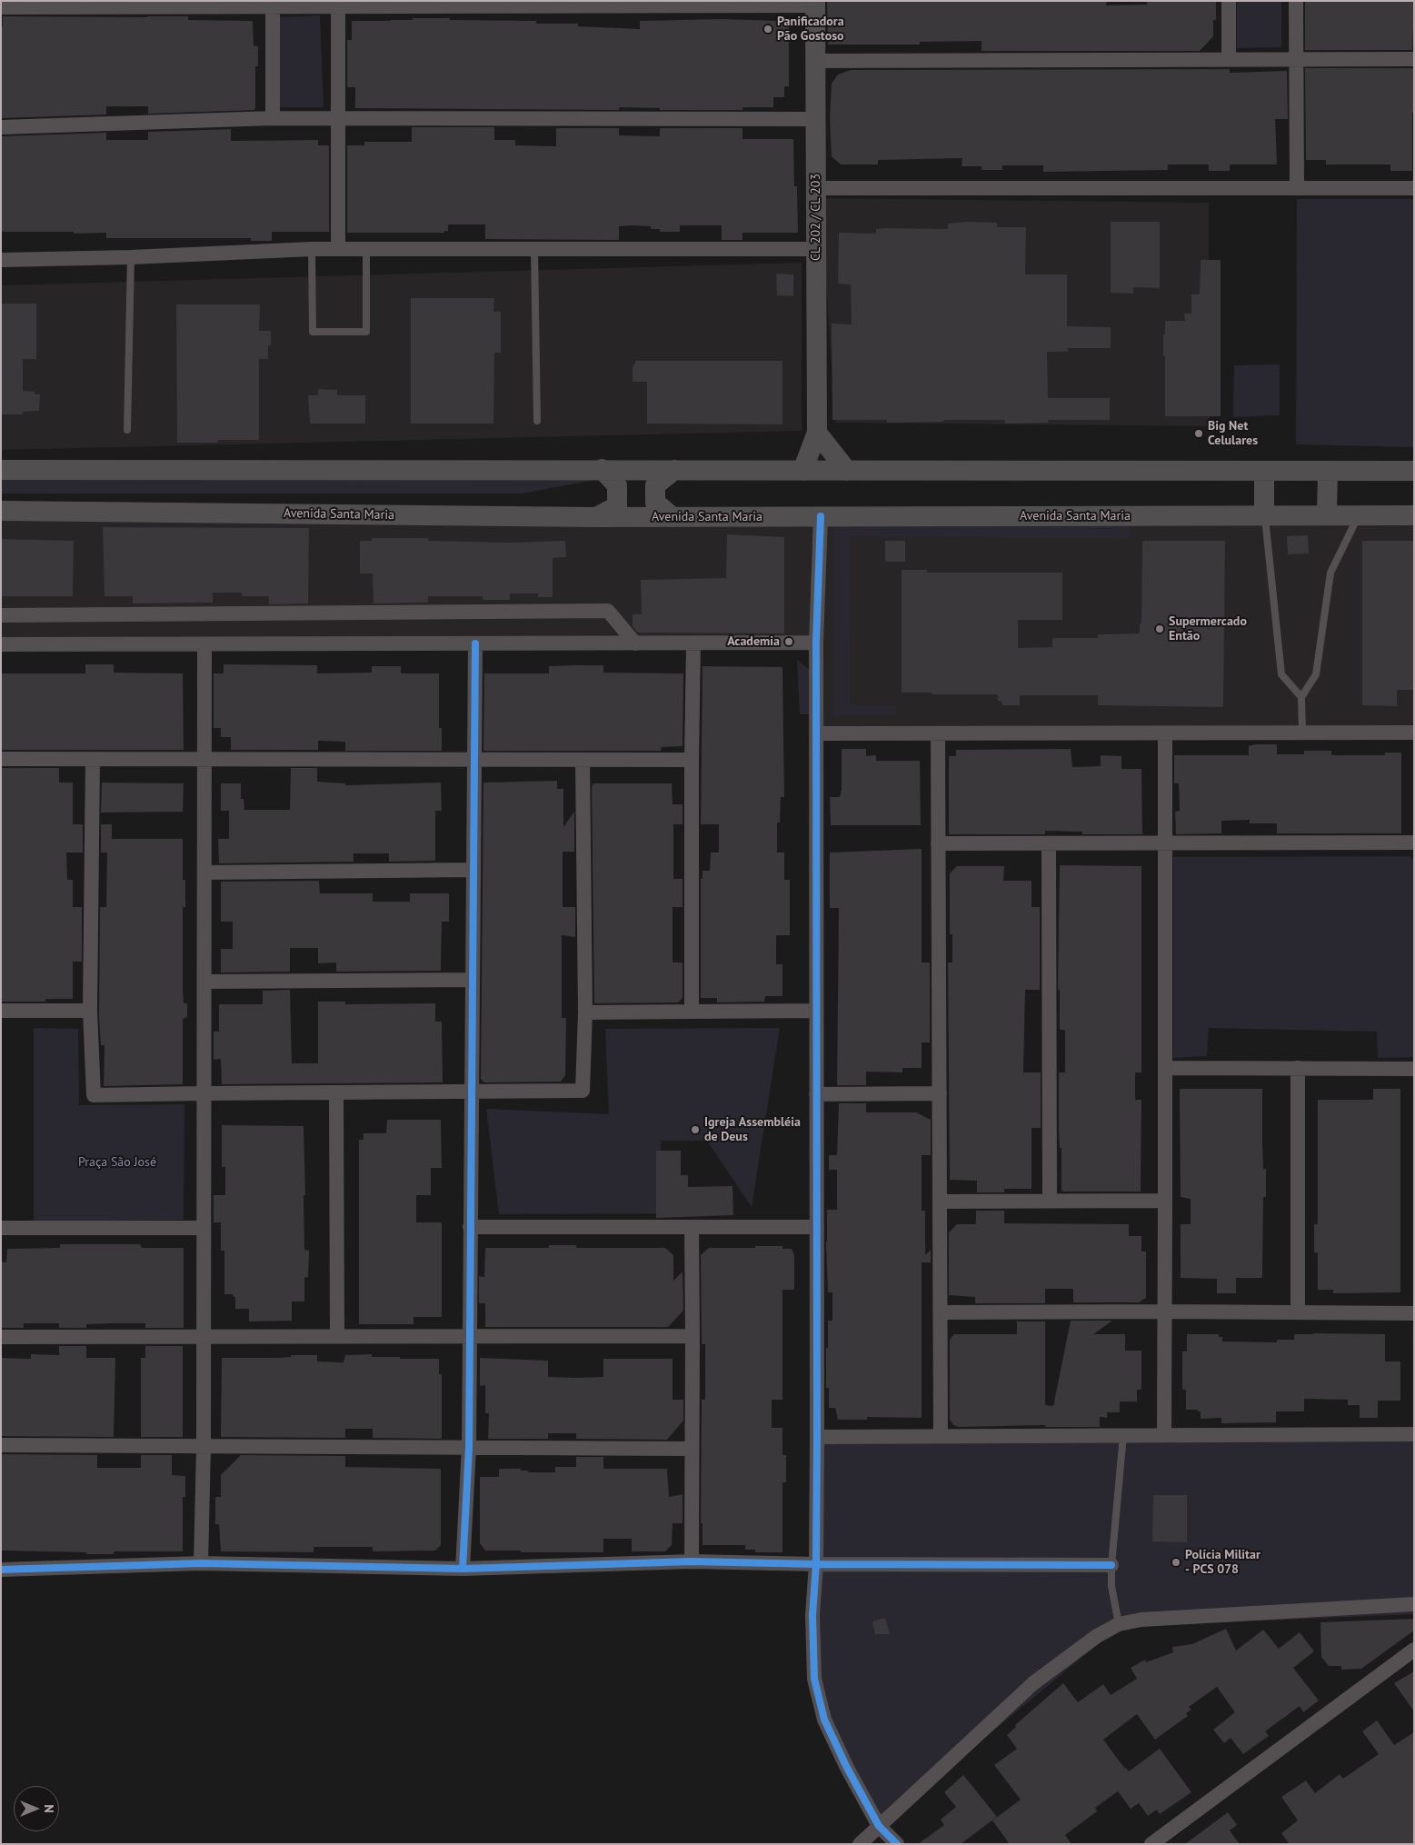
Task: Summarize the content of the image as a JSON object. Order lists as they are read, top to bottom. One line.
{"streets":{"main road":["CL 202 / CL 203","Avenida Santa Maria"]},"parks":["Praça São José"],"places":["Panificadora Pão Gostoso","Big Net Celulares","Supermercado Então","Academia","Igreja Assembléia de Deus","Polícia Militar - PCS 078"],"north":"right"}
